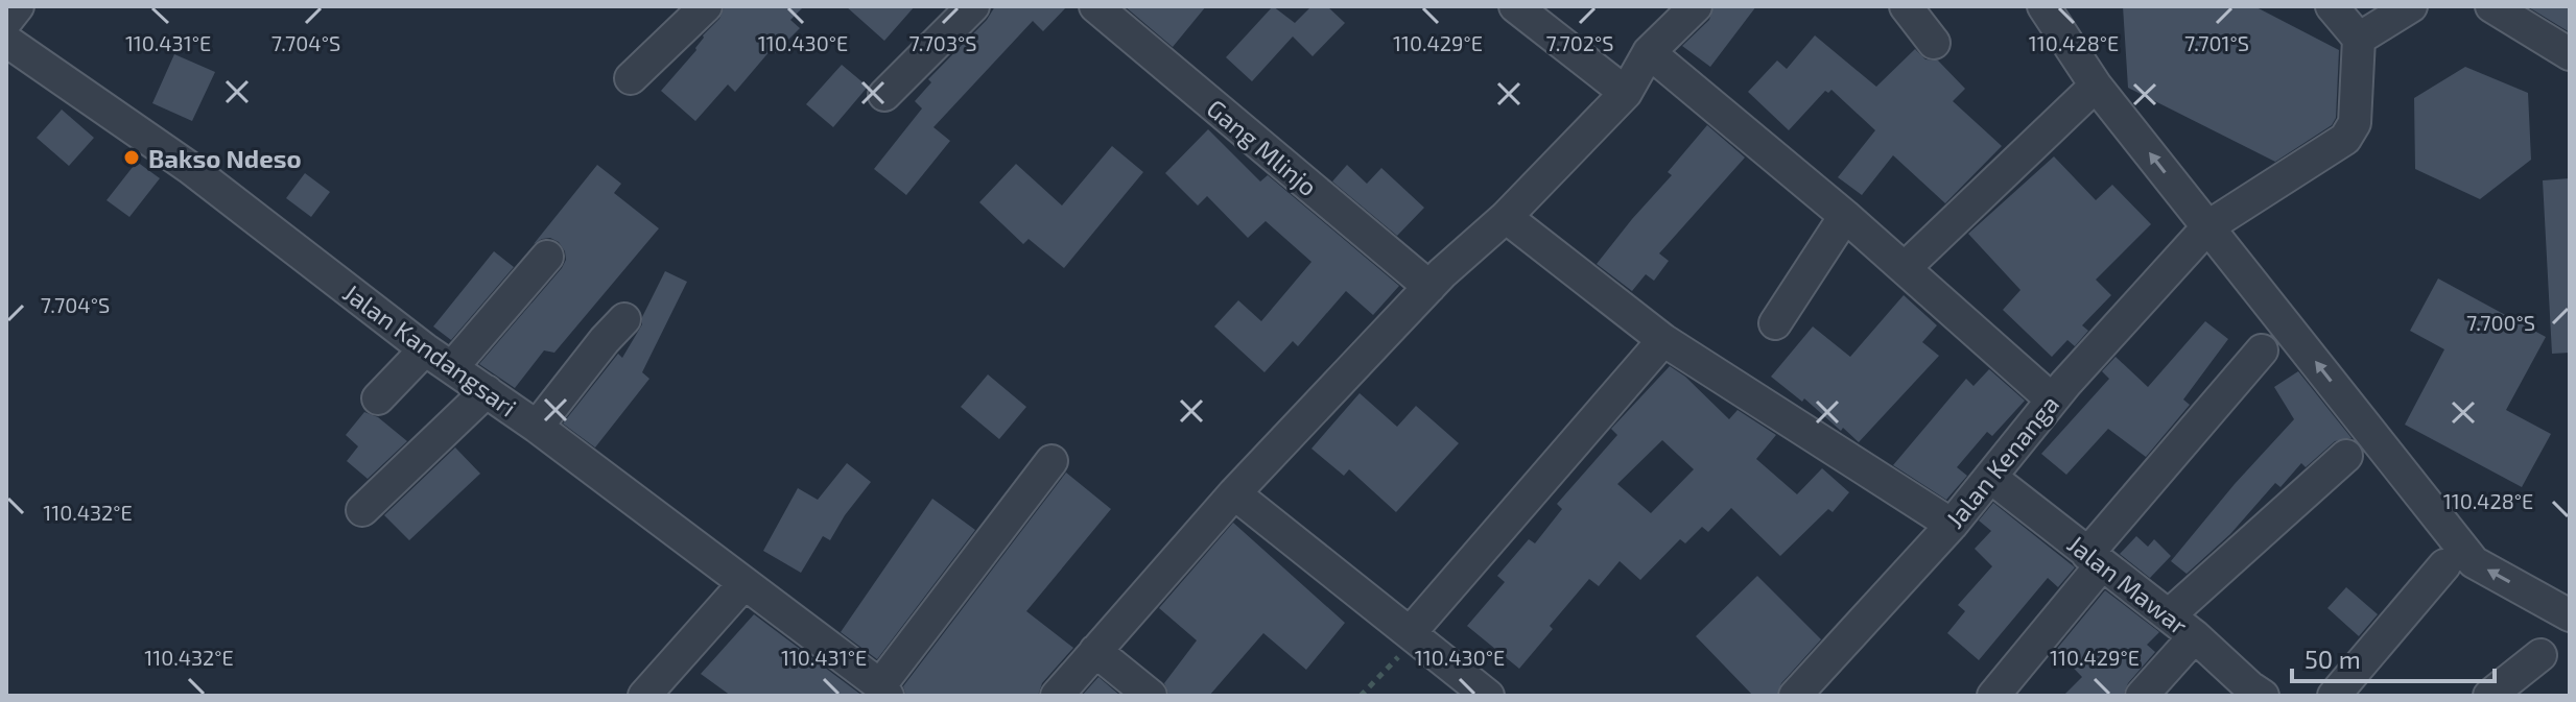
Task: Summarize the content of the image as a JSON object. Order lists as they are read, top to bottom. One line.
{"streets":{"street":["Gang Mlinjo","Jalan Kandangsari","Jalan Kenanga","Jalan Mawar"]},"crossings":[["Jalan Kenanga","Jalan Mawar"]],"places":["Bakso Ndeso"],"scale_bar":"50 m","coordinates":["110.431°E","7.704°S","110.430°E","7.703°S","110.429°E","7.702°S","110.428°E","7.701°S","7.700°S","110.432°E"]}
